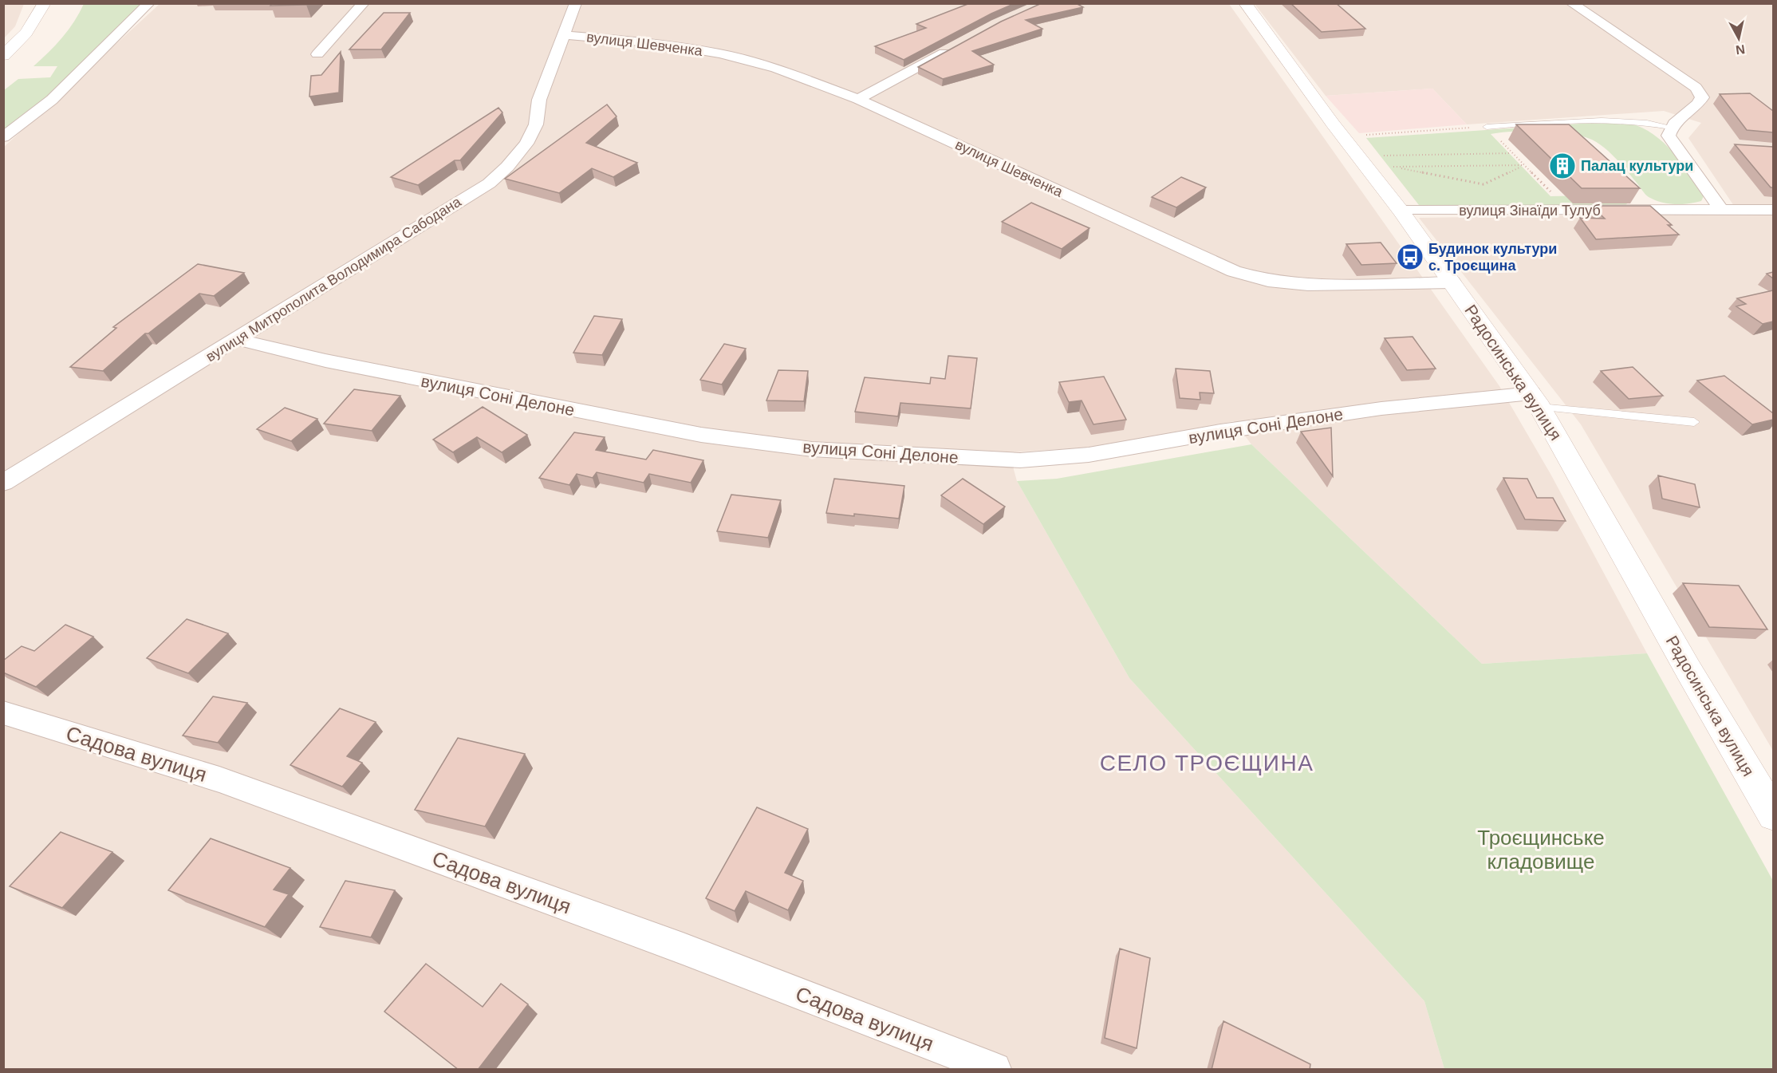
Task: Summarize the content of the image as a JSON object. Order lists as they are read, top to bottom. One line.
{"streets":{"street":["вулиця Шевченка","вулиця Зінаїди Тулуб","вулиця Митрополита Володимира Сабодана","Радосинська вулиця","вулиця Соні Делоне","Садова вулиця"]},"crossings":[["вулиця Шевченка","вулиця Митрополита Володимира Сабодана"],["вулиця Шевченка","Радосинська вулиця"],["вулиця Зінаїди Тулуб","Радосинська вулиця"],["вулиця Митрополита Володимира Сабодана","вулиця Соні Делоне"],["Радосинська вулиця","вулиця Соні Делоне"]],"districts":["СЕЛО ТРОЄЩИНА"],"parks":["Троєщинське кладовище"],"places":{"building":["Палац культури"],"bus stop":["Будинок культури с. Троєщина"]},"north":"bottom"}
